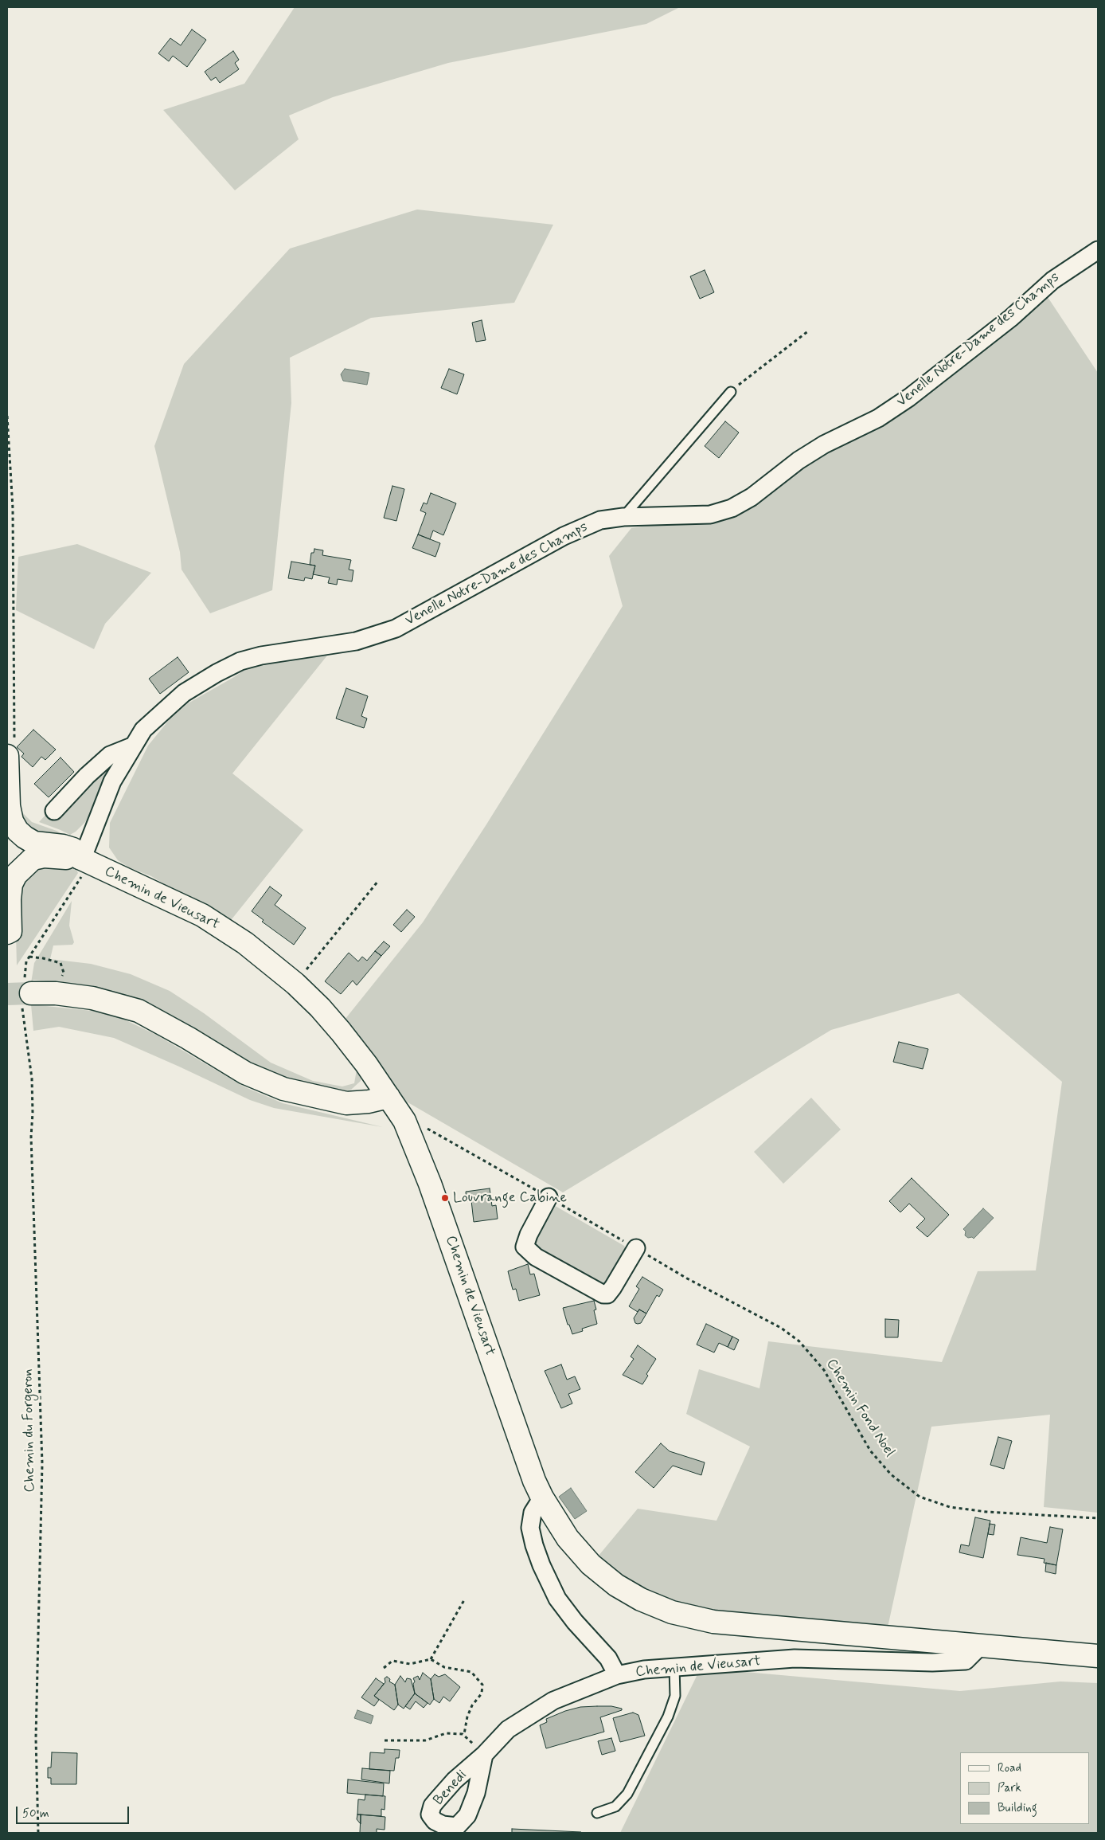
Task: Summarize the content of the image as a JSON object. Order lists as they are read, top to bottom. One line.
{"streets":{"main road":["Chemin de Vieusart"],"street":["Venelle Notre-Dame des Champs"],"path":["Chemin Fond Noel","Chemin du Forgeron"]},"crossings":[["Venelle Notre-Dame des Champs","Chemin de Vieusart"]],"places":["Louvrange Cabine"],"legend":["Road","Park","Building"],"scale_bar":"50 m"}
